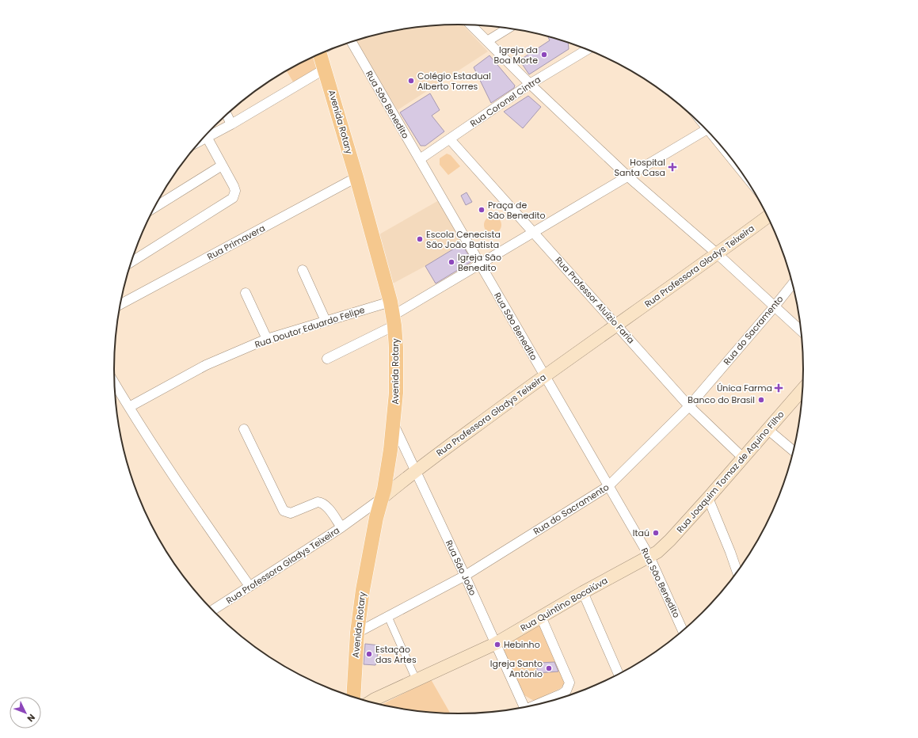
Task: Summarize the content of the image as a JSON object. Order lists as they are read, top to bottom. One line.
{"streets":{"main road":["Avenida Rotary","Rua Professora Gladys Teixeira","Rua Joaquim Tomaz de Aquino Filho","Rua Quintino Bocaiúva"],"street":["Rua Coronel Cintra","Rua São Benedito","Rua Primavera","Rua Professor Aluízio Faria","Rua Doutor Eduardo Felipe","Rua do Sacramento","Rua São João"]},"crossings":[["Rua Coronel Cintra","Rua São Benedito"],["Rua Coronel Cintra","Rua Professor Aluízio Faria"],["Rua São Benedito","Rua Professora Gladys Teixeira"],["Rua São Benedito","Rua do Sacramento"],["Rua São Benedito","Rua Joaquim Tomaz de Aquino Filho"],["Rua São Benedito","Rua Quintino Bocaiúva"],["Avenida Rotary","Rua Primavera"],["Avenida Rotary","Rua Professora Gladys Teixeira"],["Avenida Rotary","Rua Doutor Eduardo Felipe"],["Avenida Rotary","Rua do Sacramento"],["Avenida Rotary","Rua São João"],["Avenida Rotary","Rua Quintino Bocaiúva"],["Rua Professora Gladys Teixeira","Rua Professor Aluízio Faria"],["Rua Professora Gladys Teixeira","Rua São João"],["Rua Professor Aluízio Faria","Rua do Sacramento"],["Rua Professor Aluízio Faria","Rua Joaquim Tomaz de Aquino Filho"],["Rua do Sacramento","Rua São João"],["Rua Joaquim Tomaz de Aquino Filho","Rua Quintino Bocaiúva"],["Rua São João","Rua Quintino Bocaiúva"]],"places":{"other":["Igreja da Boa Morte","Colégio Estadual Alberto Torres","Praça de São Benedito","Escola Cenecista São João Batista","Igreja São Benedito","Banco do Brasil","Itaú","Hebinho","Estação das Artes","Igreja Santo Antônio"],"health":["Hospital Santa Casa","Única Farma"]},"north":"bottom right"}
